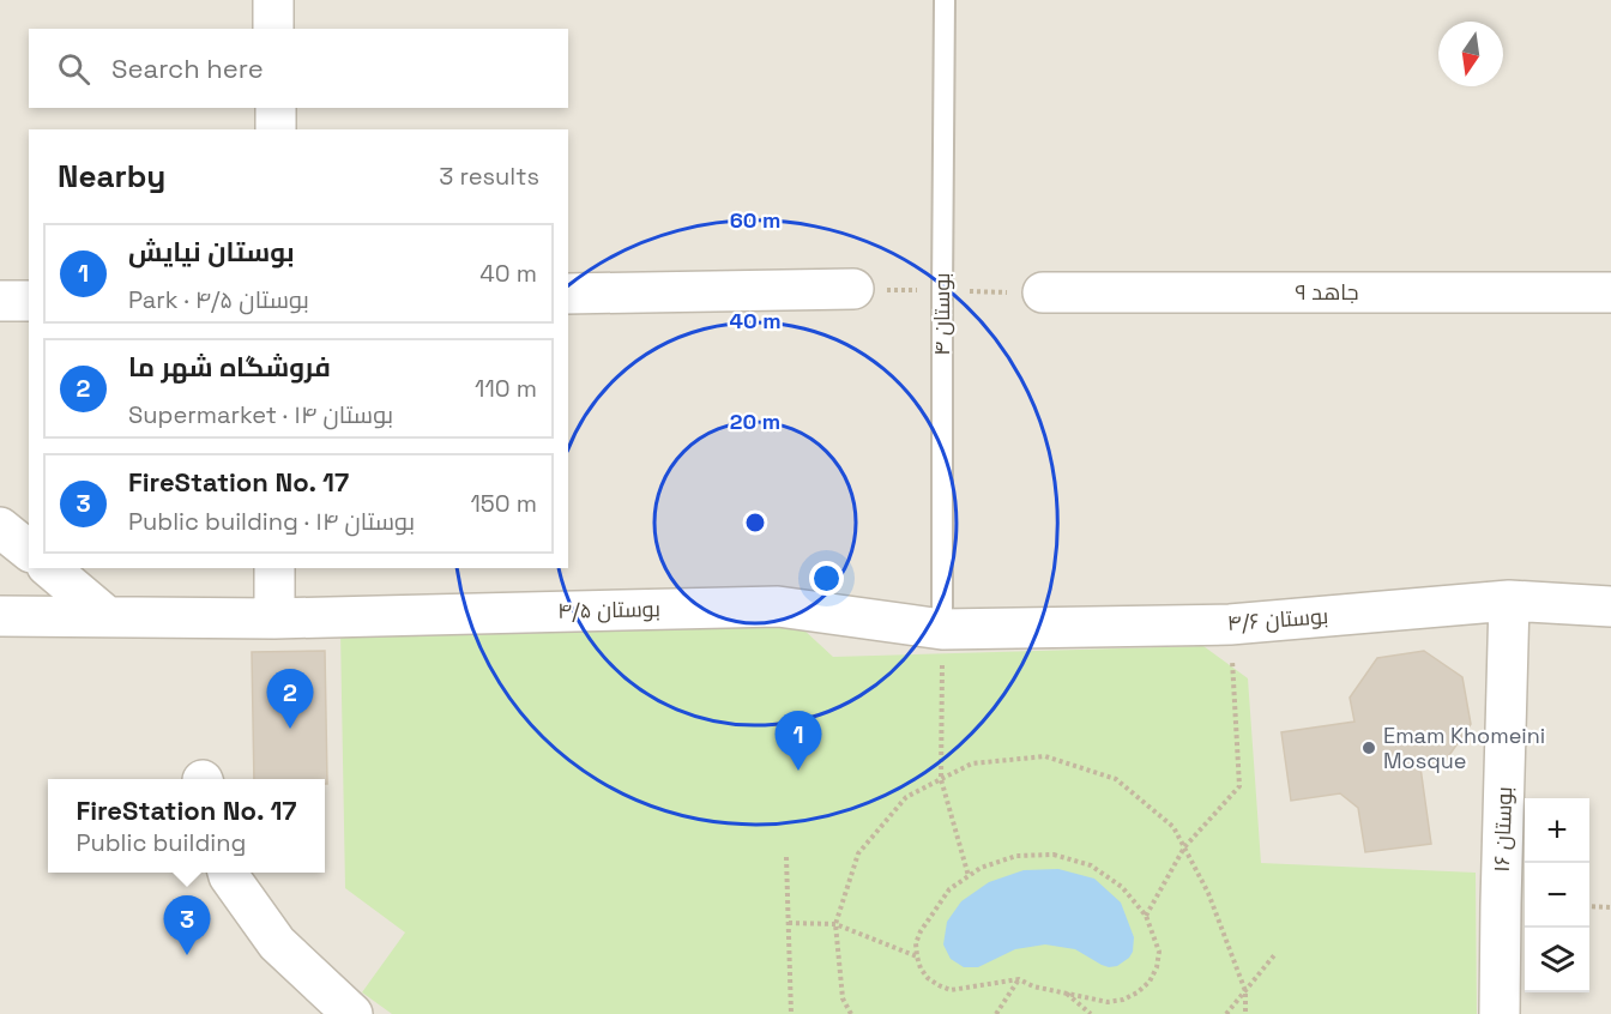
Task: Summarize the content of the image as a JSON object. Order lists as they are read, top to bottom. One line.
{"streets":{"street":["جاهد ۹","بوستان ۴/۵","بوستان ۴/۶","بوستان ۱۶"],"lane":["بوستان ۴"]},"crossings":[["بوستان ۴","بوستان ۴/۵"],["بوستان ۴","بوستان ۴/۶"],["بوستان ۴/۵","بوستان ۴/۶"],["بوستان ۴/۶","بوستان ۱۶"]],"places":["Emam Khomeini Mosque"],"north":"bottom","page":{"search":"Search here","heading":["Nearby","3 results"],"list":[{"mark":"1","name":"بوستان نیایش","note":"Park · بوستان ۴/۵","value":"40 m"},{"mark":"2","name":"فروشگاه شهر ما","note":"Supermarket · بوستان ۱۴","value":"110 m"},{"mark":"3","name":"FireStation No. 17","note":"Public building · بوستان ۱۴","value":"150 m"}],"pins":["2","1","3"],"popup":["FireStation No. 17","Public building"],"map_buttons":["+","−"]},"rings":["60 m","40 m","20 m"]}
